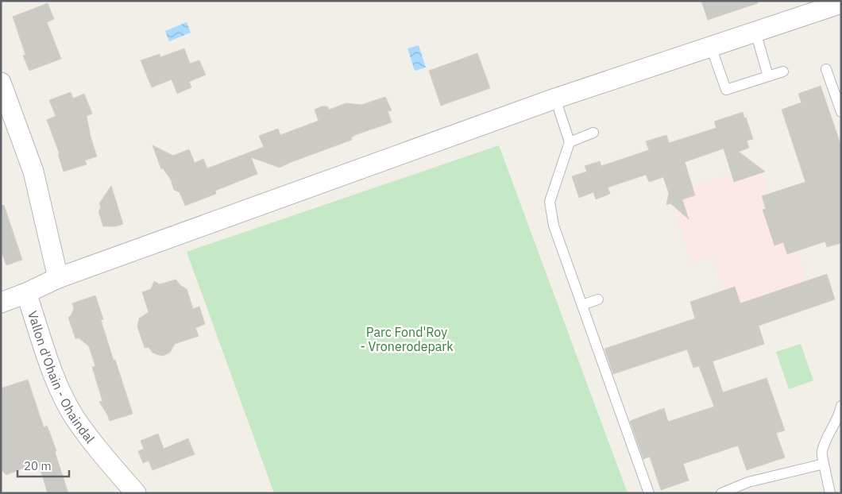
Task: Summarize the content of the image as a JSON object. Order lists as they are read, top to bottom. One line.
{"streets":{"street":["Vallon d'Ohain - Ohaindal"]},"parks":["Parc Fond'Roy - Vronerodepark"],"scale_bar":"20 m"}
